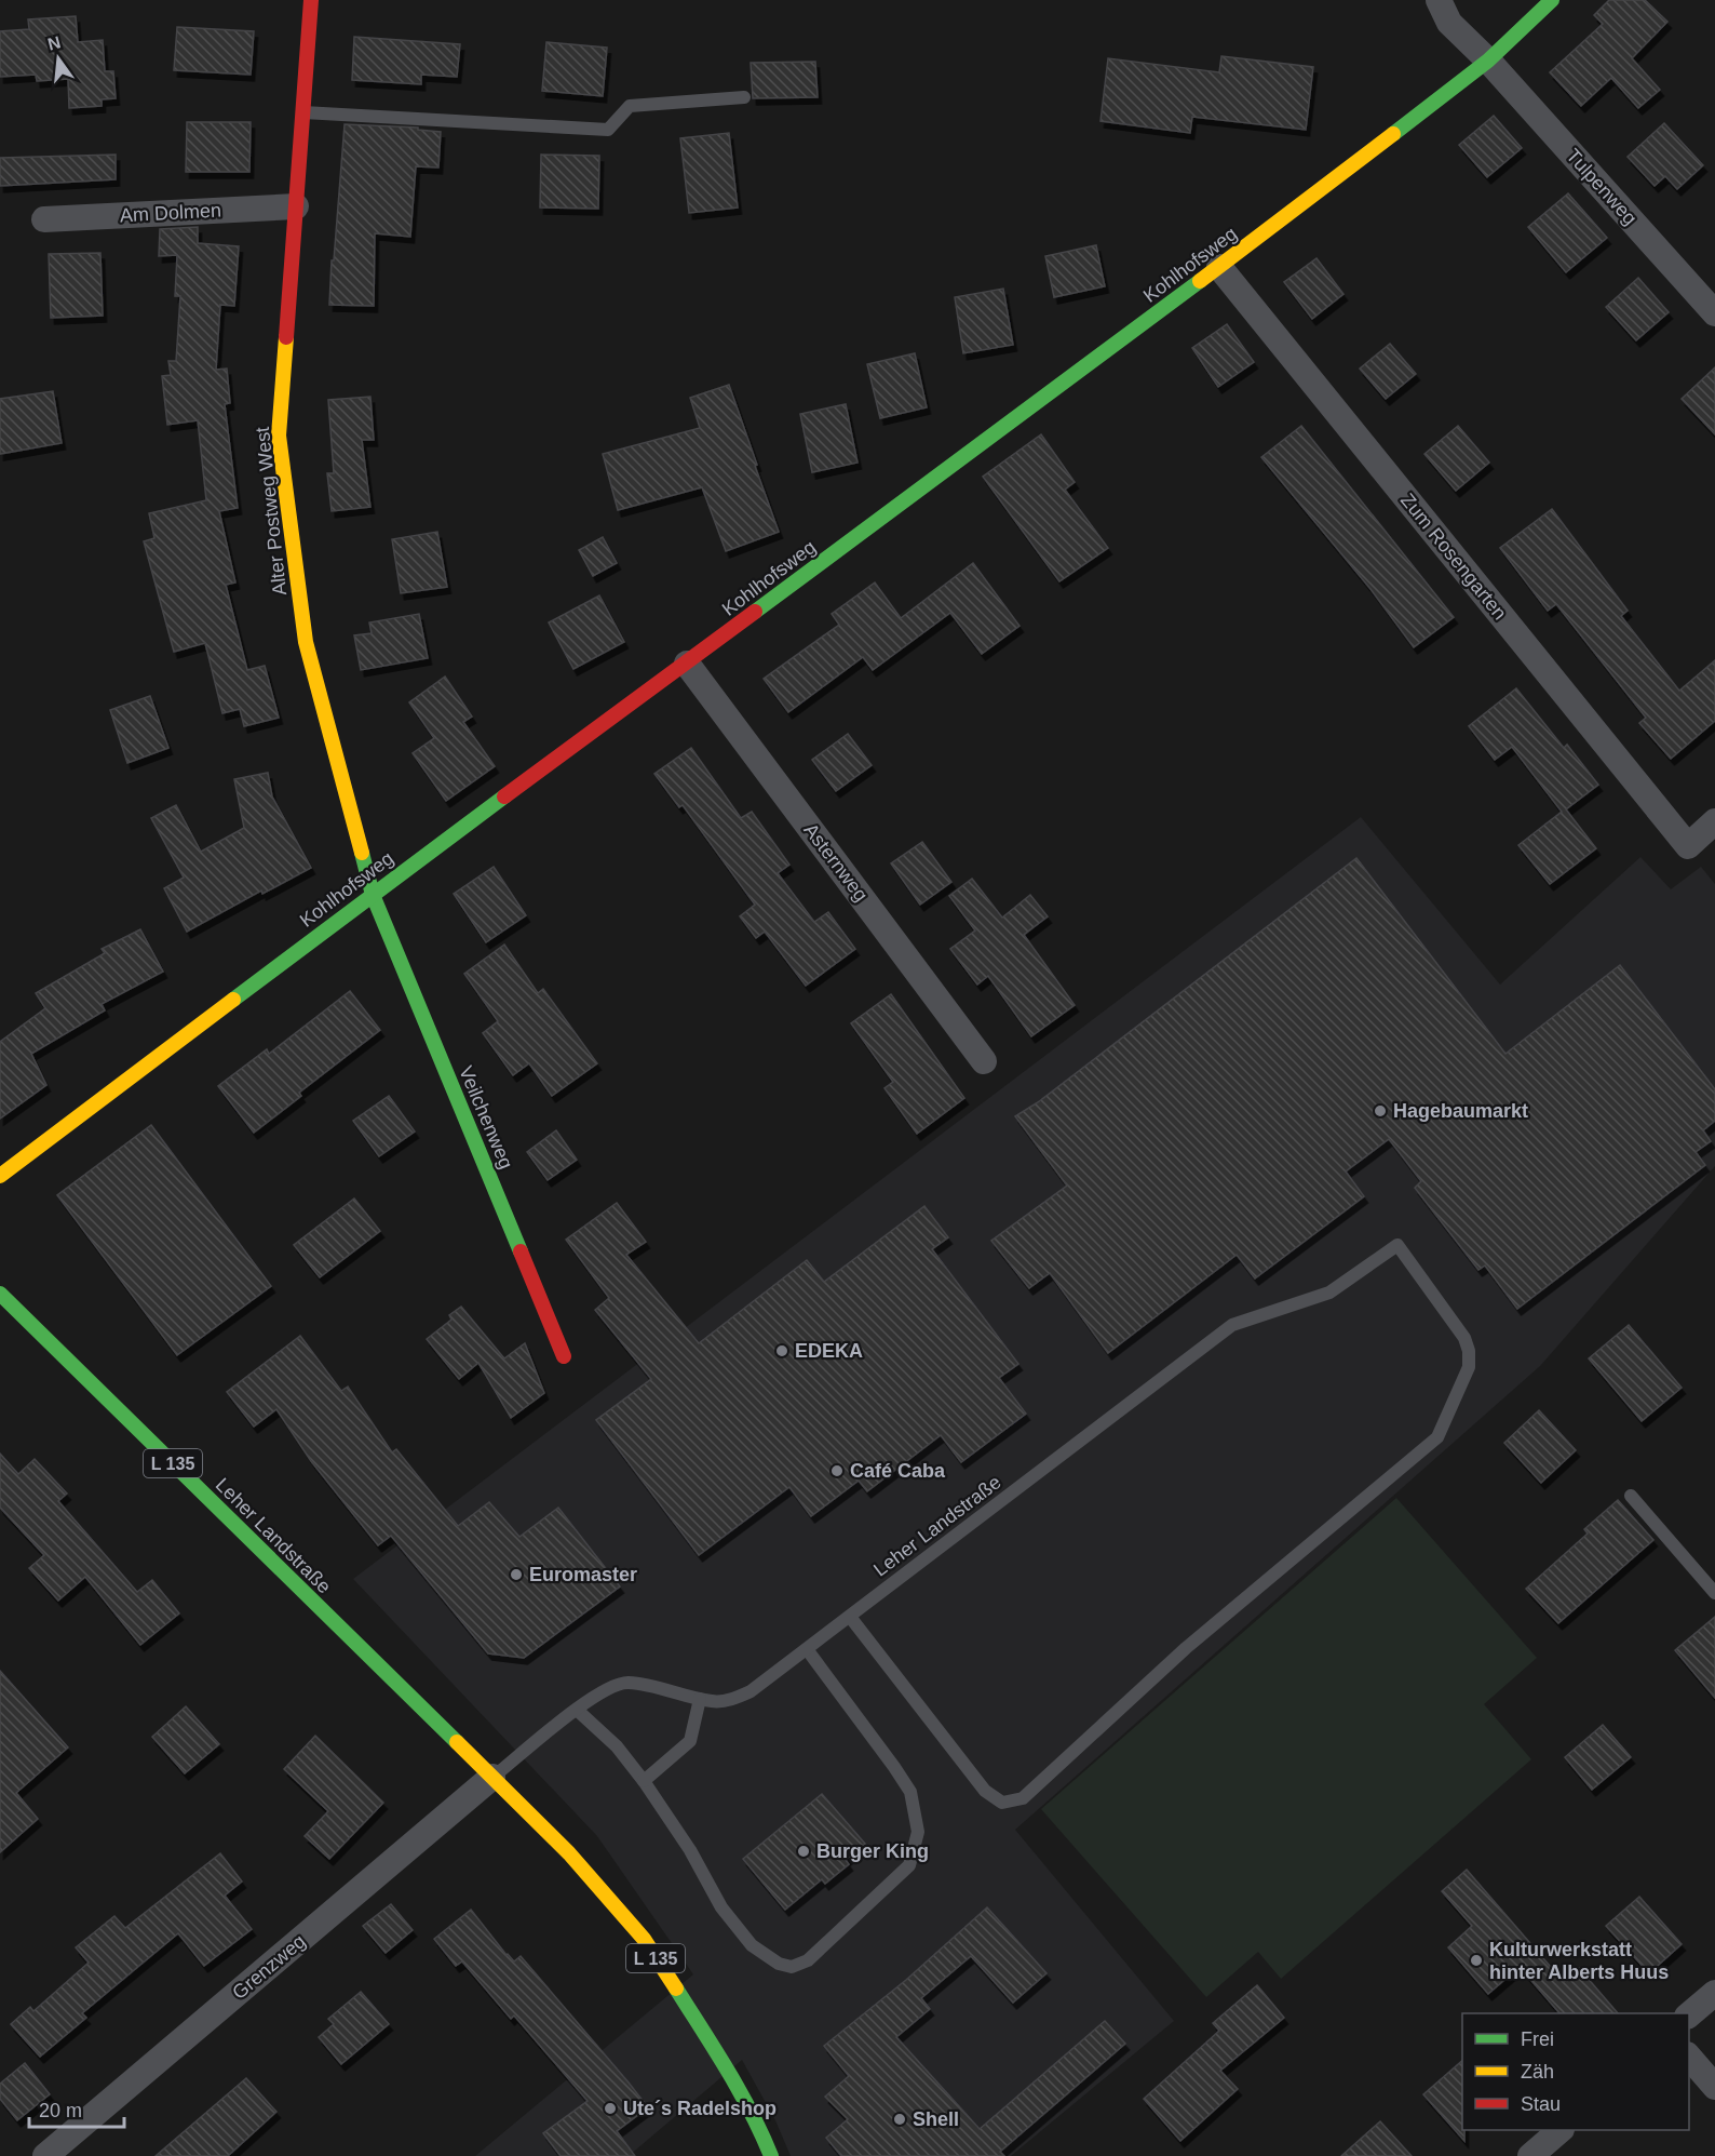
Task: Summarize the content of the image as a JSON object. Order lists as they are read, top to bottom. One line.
{"streets":{"street":["Tulpenweg","Am Dolmen","Kohlhofsweg","Alter Postweg West","Zum Rosengarten","Asternweg","Veilchenweg","L 135","Leher Landstraße","Grenzweg"]},"crossings":[["Tulpenweg","Kohlhofsweg"],["Am Dolmen","Alter Postweg West"],["Kohlhofsweg","Alter Postweg West"],["Kohlhofsweg","Zum Rosengarten"],["Kohlhofsweg","Asternweg"],["Kohlhofsweg","Veilchenweg"],["Alter Postweg West","Veilchenweg"],["Leher Landstraße","Grenzweg"]],"places":["Hagebaumarkt","EDEKA","Café Caba","Euromaster","Burger King","Kulturwerkstatt hinter Alberts Huus","Ute´s Radelshop","Shell"],"legend":["Frei","Zäh","Stau"],"scale_bar":"20 m","north":"top"}
